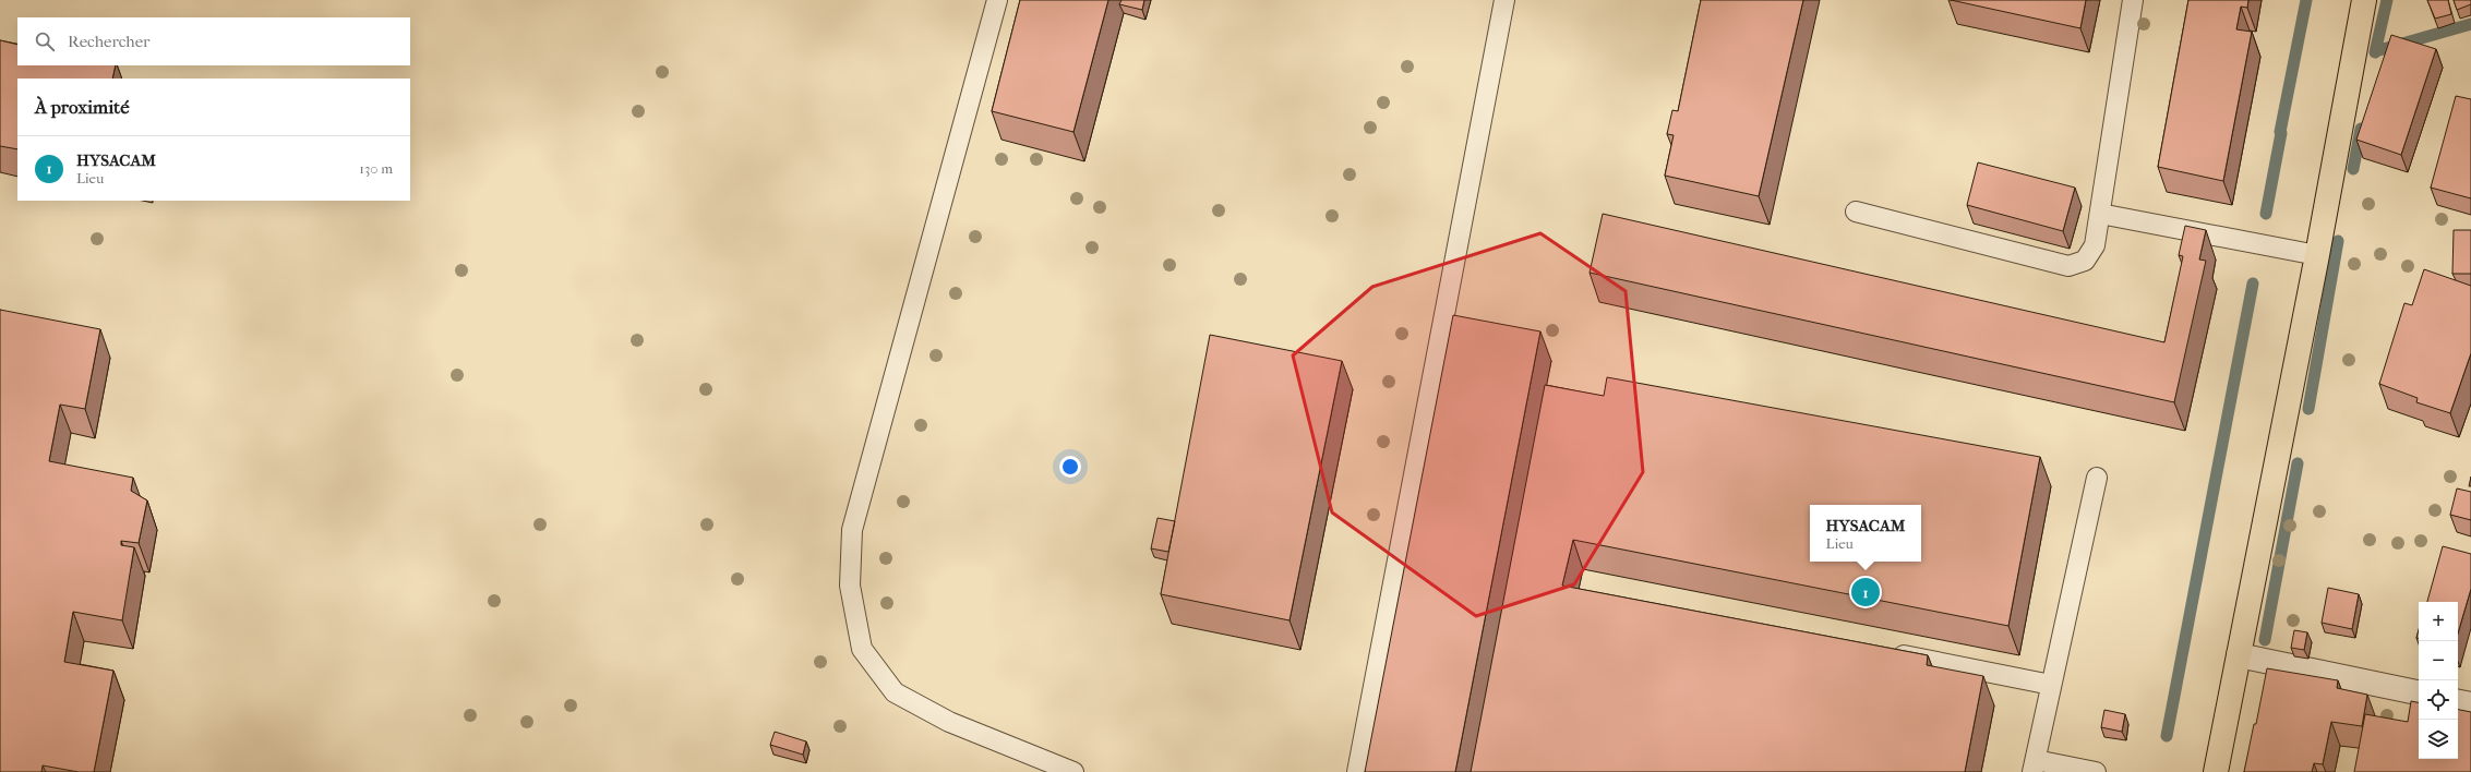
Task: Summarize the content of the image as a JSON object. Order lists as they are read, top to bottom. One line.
{"page":{"search":"Rechercher","heading":"À proximité","list":[{"mark":"1","name":"HYSACAM","note":"Lieu","value":"130 m"}],"popup":["HYSACAM","Lieu"],"pins":"1","map_buttons":["+","−"]}}
